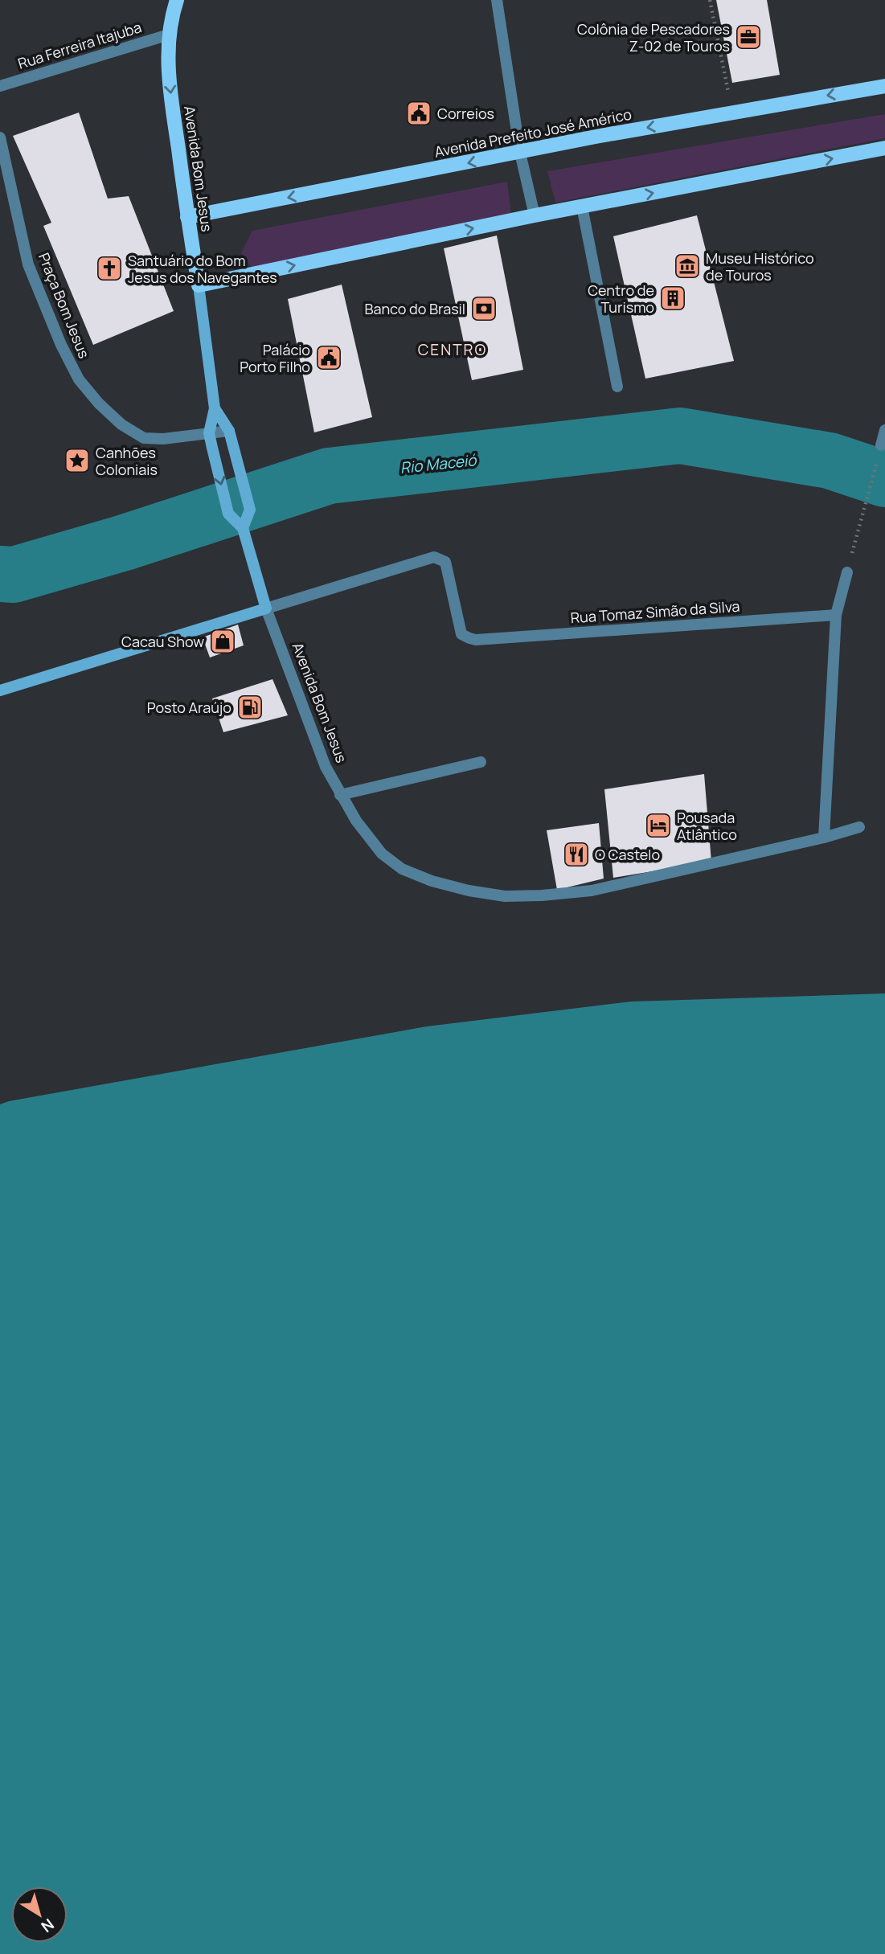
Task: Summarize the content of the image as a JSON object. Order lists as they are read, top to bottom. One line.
{"streets":{"main road":["Avenida Prefeito José Américo","Avenida Bom Jesus"],"street":["Rua Ferreira Itajuba","Praça Bom Jesus","Rua Tomaz Simão da Silva"]},"crossings":[["Rua Ferreira Itajuba","Avenida Bom Jesus"],["Avenida Prefeito José Américo","Avenida Bom Jesus"],["Avenida Bom Jesus","Praça Bom Jesus"],["Avenida Bom Jesus","Rua Tomaz Simão da Silva"]],"districts":["CENTRO"],"water":["Rio Maceió"],"places":{"office":["Colônia de Pescadores Z-02 de Touros"],"public building":["Correios","Palácio Porto Filho"],"museum":["Museu Histórico de Touros"],"church":["Santuário do Bom Jesus dos Navegantes"],"building":["Centro de Turismo"],"bank":["Banco do Brasil"],"place":["Canhões Coloniais"],"shop":["Cacau Show"],"fuel station":["Posto Araújo"],"hotel":["Pousada Atlântico"],"restaurant":["O Castelo"]},"north":"bottom right"}
